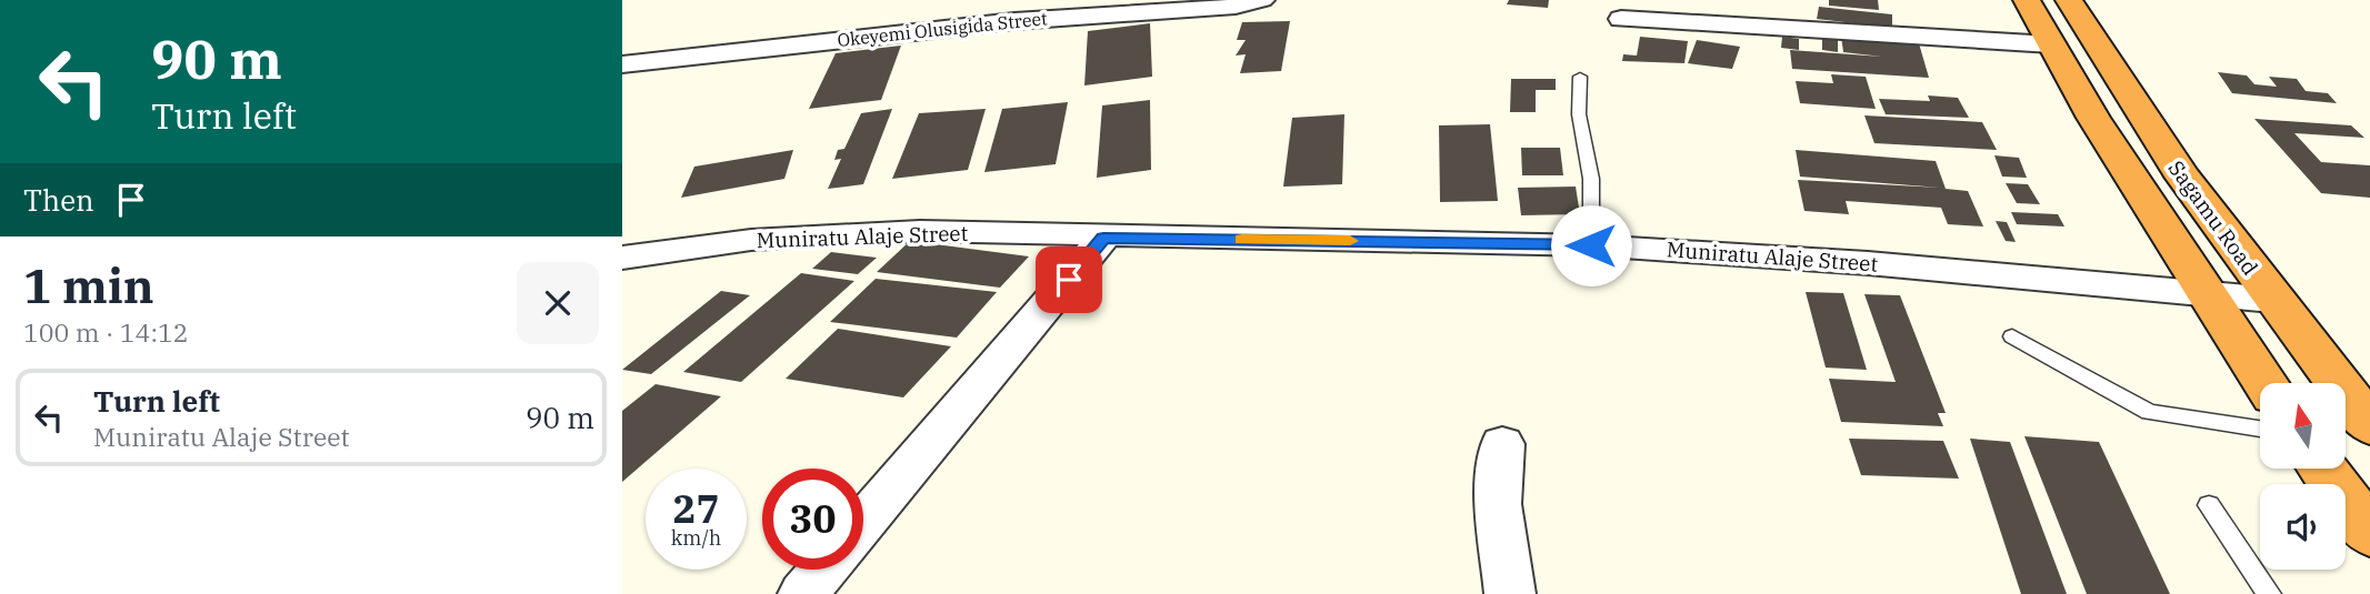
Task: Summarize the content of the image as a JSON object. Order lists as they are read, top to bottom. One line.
{"streets":{"highway":["Sagamu Road"],"street":["Okeyemi Olusigida Street","Muniratu Alaje Street"]},"crossings":[["Sagamu Road","Muniratu Alaje Street"]],"north":"top","page":{"turn":["90 m","Turn left"],"then":"Then","heading":["1 min","100 m · 14:12"],"list":[{"name":"Turn left","note":"Muniratu Alaje Street","value":"90 m"}],"speed":"27 km/h","limit":"30"}}
